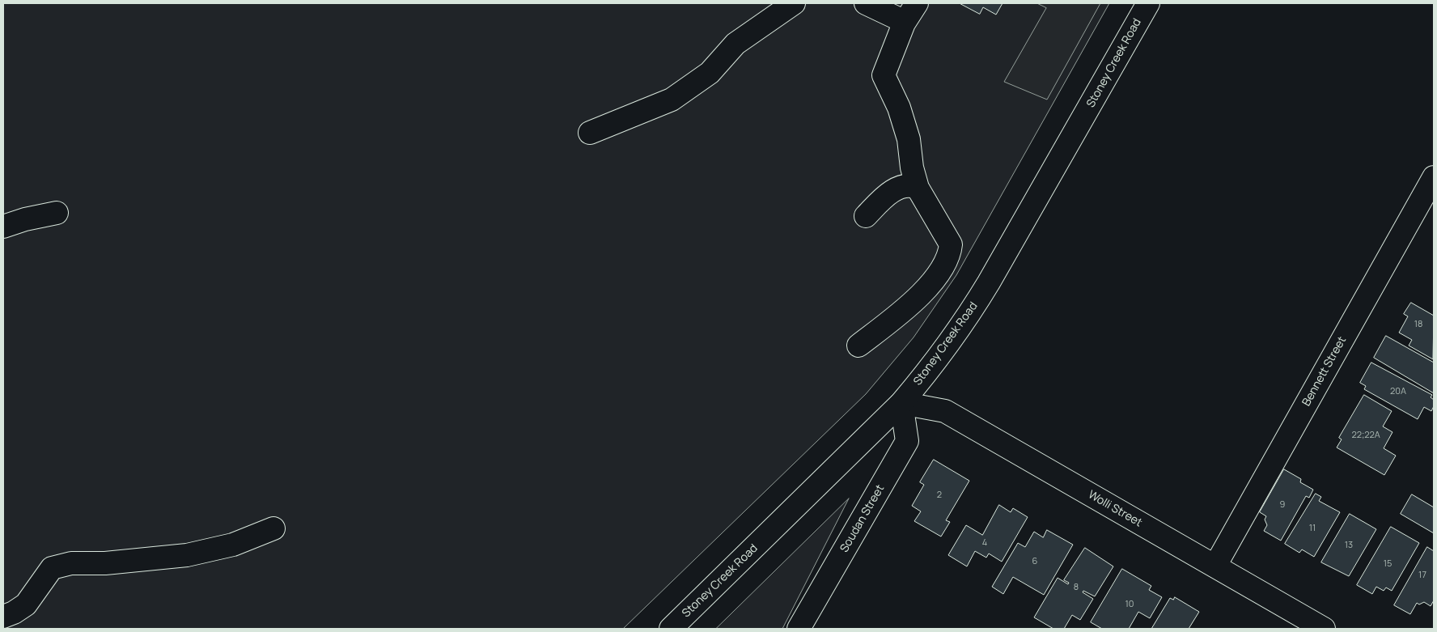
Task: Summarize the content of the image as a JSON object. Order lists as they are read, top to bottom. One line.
{"streets":{"street":["Stoney Creek Road","Bennett Street","Wolli Street","Soudan Street"]},"crossings":[["Stoney Creek Road","Wolli Street"],["Stoney Creek Road","Soudan Street"],["Bennett Street","Wolli Street"],["Wolli Street","Soudan Street"]],"house_numbers":["18","20A","22;22A","2","9","11","4","13","6","15","17","8","10"]}
